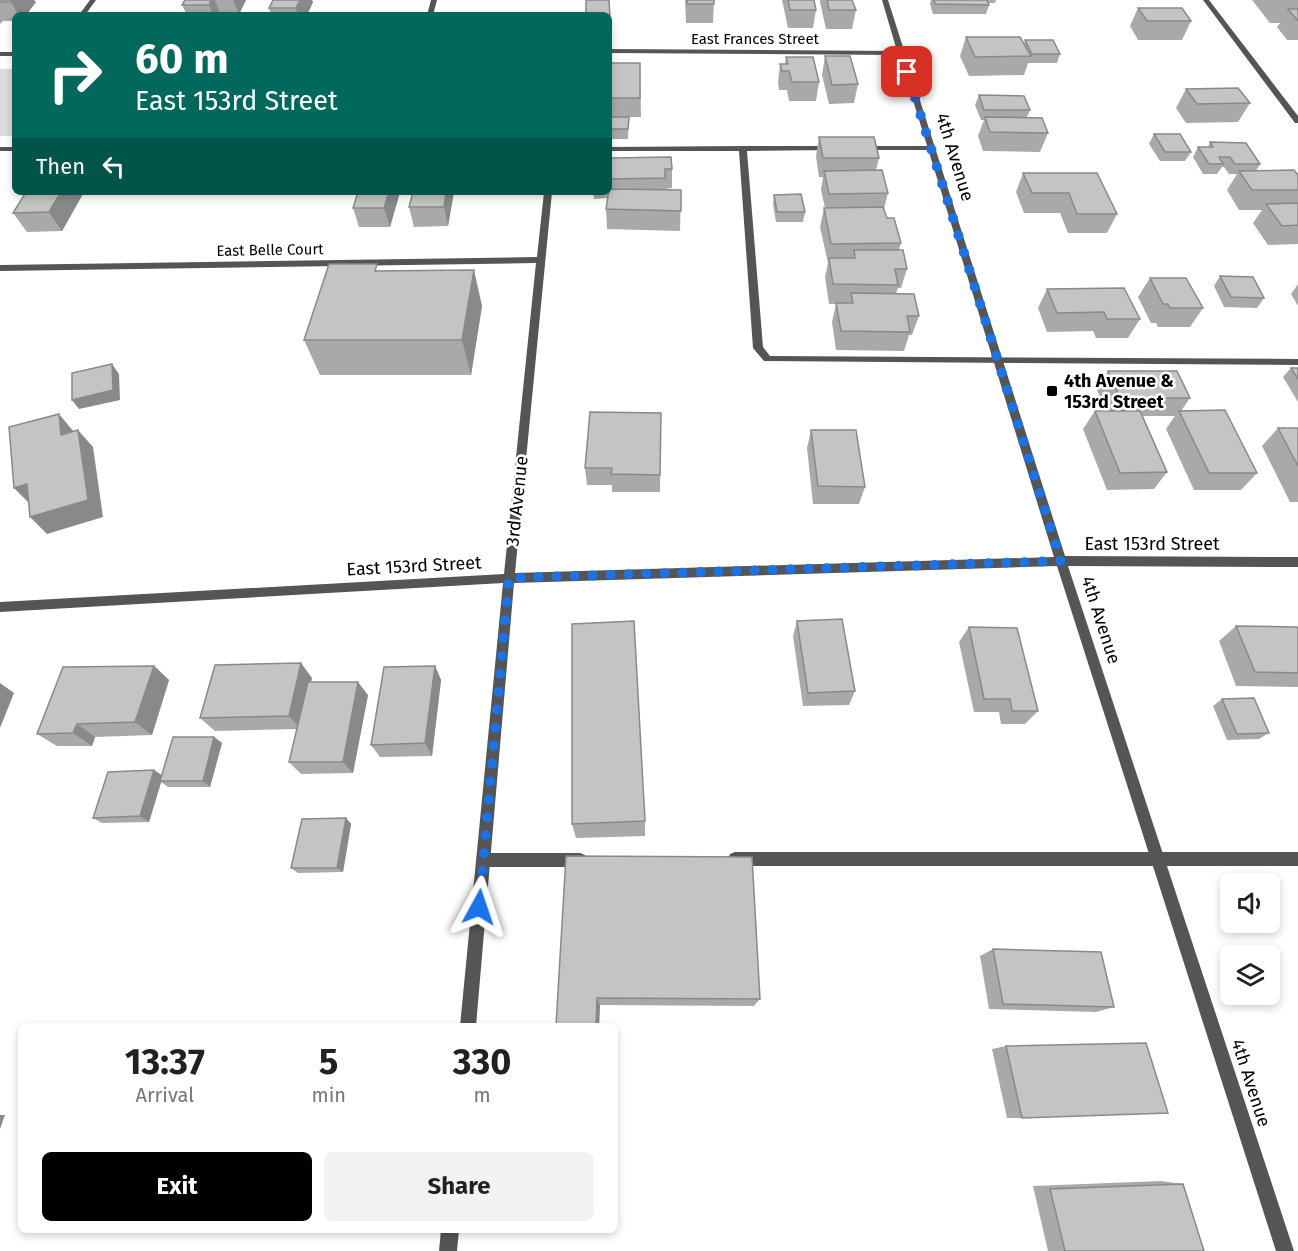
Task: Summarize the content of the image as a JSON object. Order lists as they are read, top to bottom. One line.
{"streets":{"street":["East Frances Street","4th Avenue","East Belle Court","3rd Avenue","East 153rd Street"]},"crossings":[["East Frances Street","4th Avenue"],["4th Avenue","East 153rd Street"],["East Belle Court","3rd Avenue"],["3rd Avenue","East 153rd Street"]],"places":{"transit":["4th Avenue & 153rd Street"]},"page":{"turn":["60 m","East 153rd Street"],"then":"Then","eta":["13:37","Arrival","5","min","330","m"],"buttons":["Exit","Share"]}}
